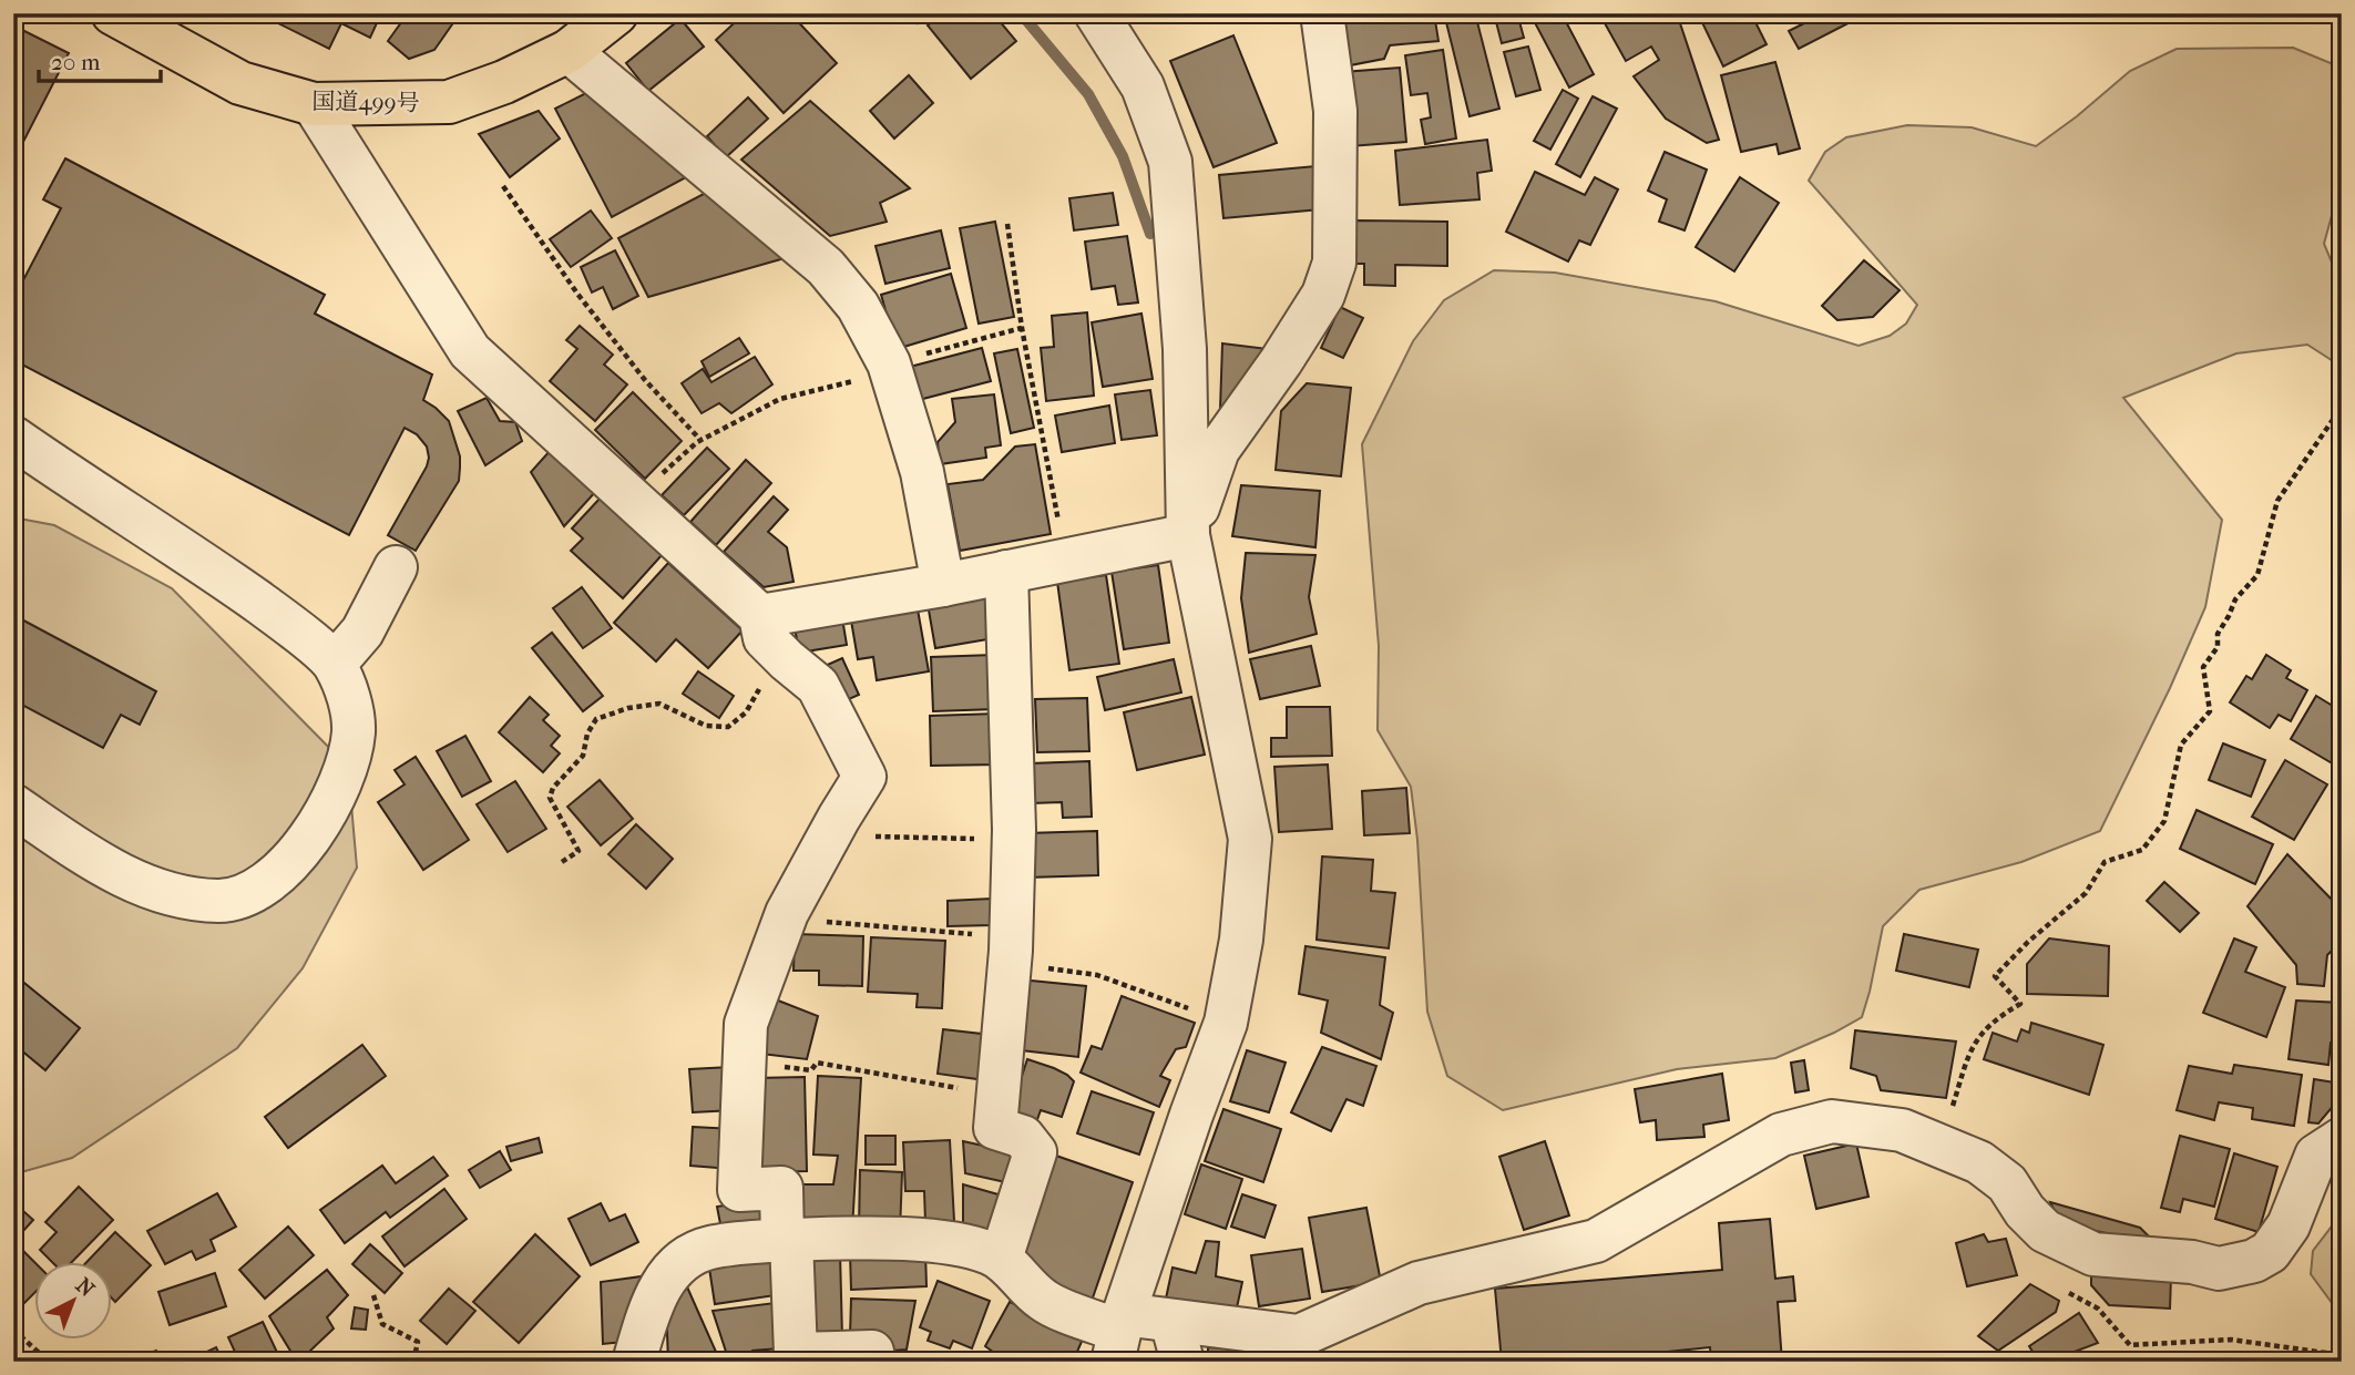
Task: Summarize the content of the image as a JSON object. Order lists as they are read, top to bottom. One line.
{"streets":{"highway":["国道499号"]},"scale_bar":"20 m","north":"top right"}
